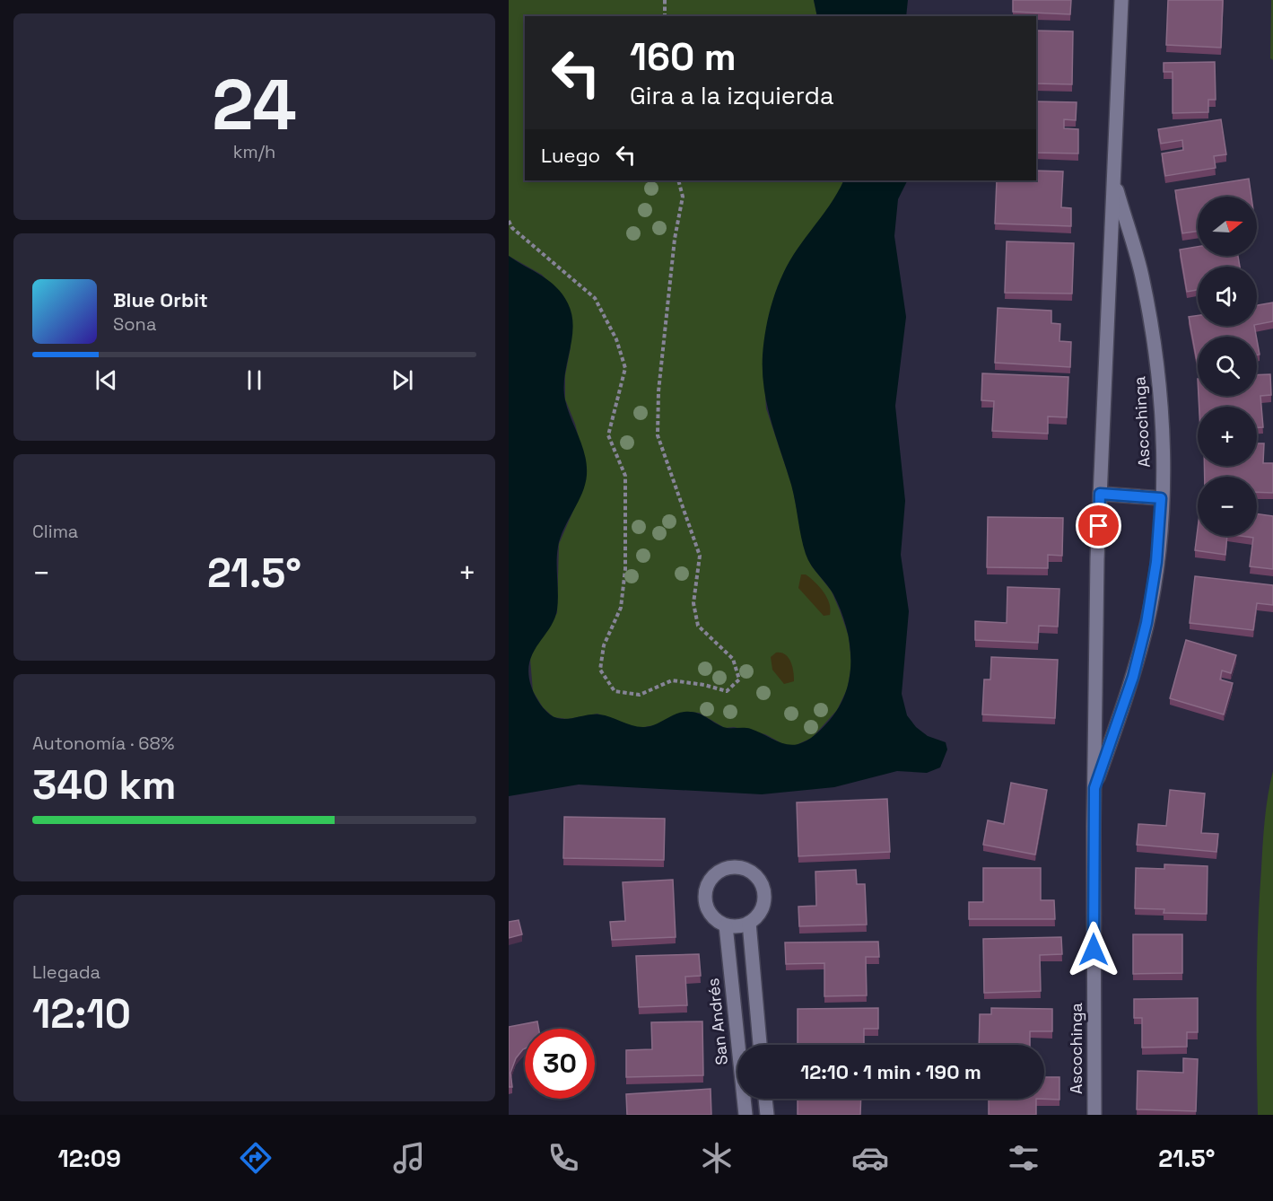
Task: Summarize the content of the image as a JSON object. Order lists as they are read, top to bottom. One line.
{"streets":{"street":["Ascochinga","San Andrés"]},"north":"right","page":{"tile":[["24","km/h"],"Clima",["Autonomía · 68%","340 km"],["Llegada","12:10"]],"turn":["160 m","Gira a la izquierda"],"then":"Luego","map_buttons":["+","−"],"song":["Blue Orbit","Sona"],"heat":["−","21.5°","+"],"limit":"30","trip":"12:10 · 1 min · 190 m","tabs":["12:09","21.5°"]}}
